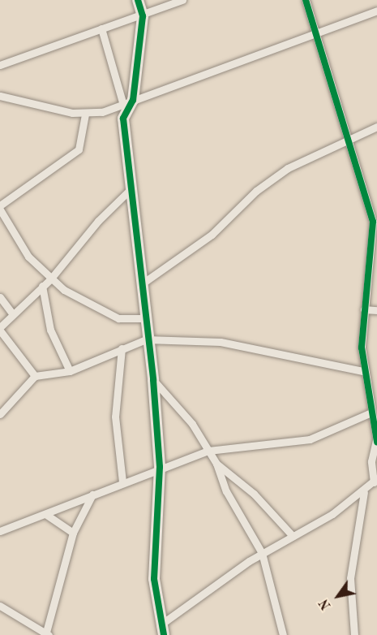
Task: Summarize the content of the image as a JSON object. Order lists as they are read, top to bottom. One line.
{"north":"bottom left"}
